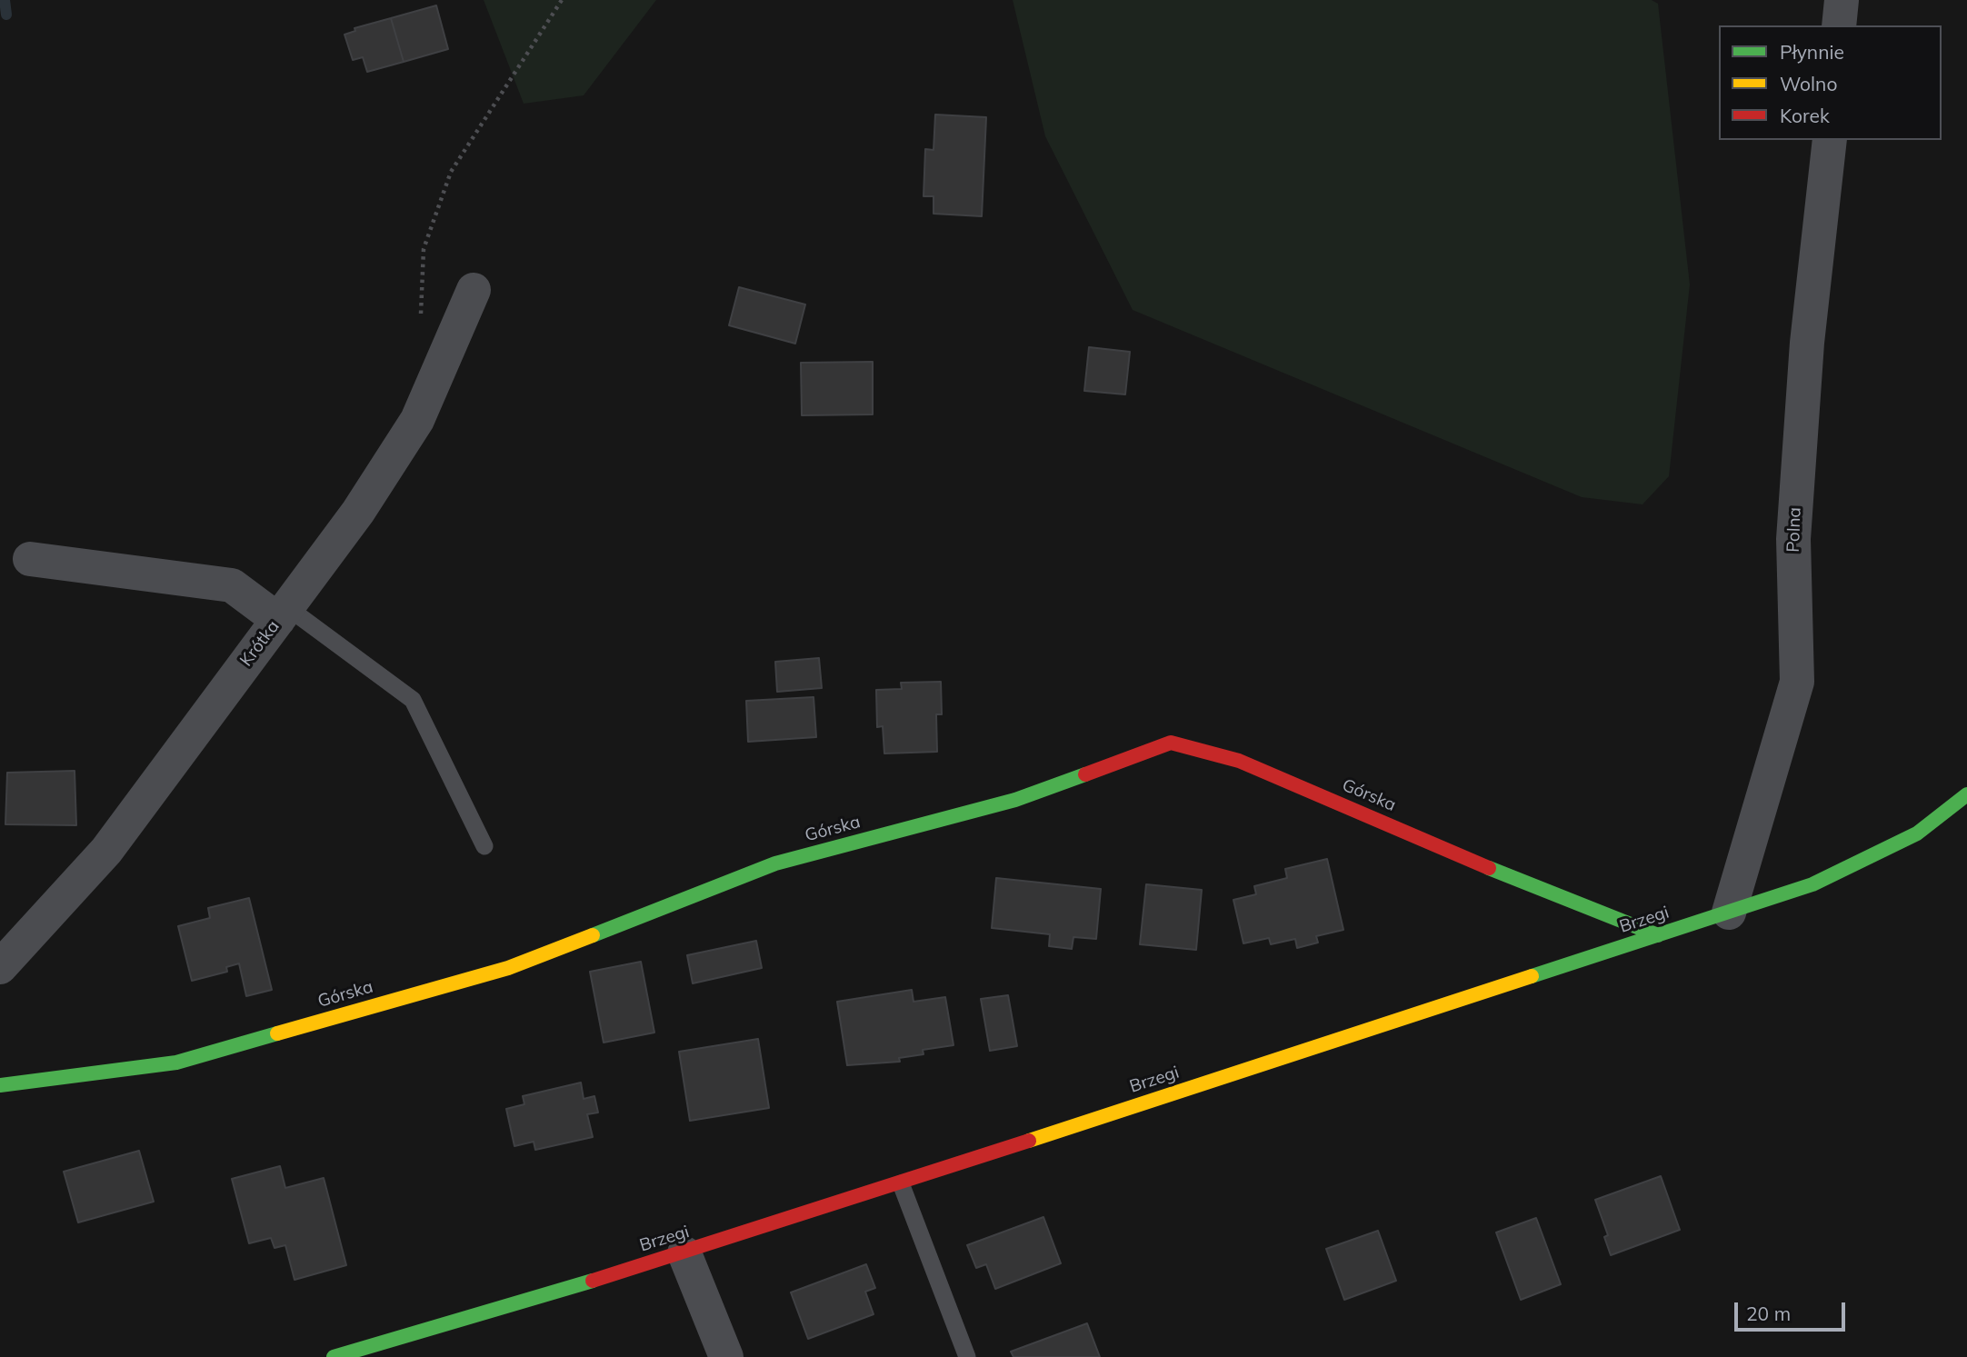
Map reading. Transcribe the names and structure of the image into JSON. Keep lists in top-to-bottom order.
{
  "streets": {
    "street": [
      "Polna",
      "Krótka",
      "Górska",
      "Brzegi"
    ]
  },
  "crossings": [
    ["Polna", "Brzegi"],
    ["Górska", "Brzegi"]
  ],
  "legend": ["Płynnie", "Wolno", "Korek"],
  "scale_bar": "20 m"
}
